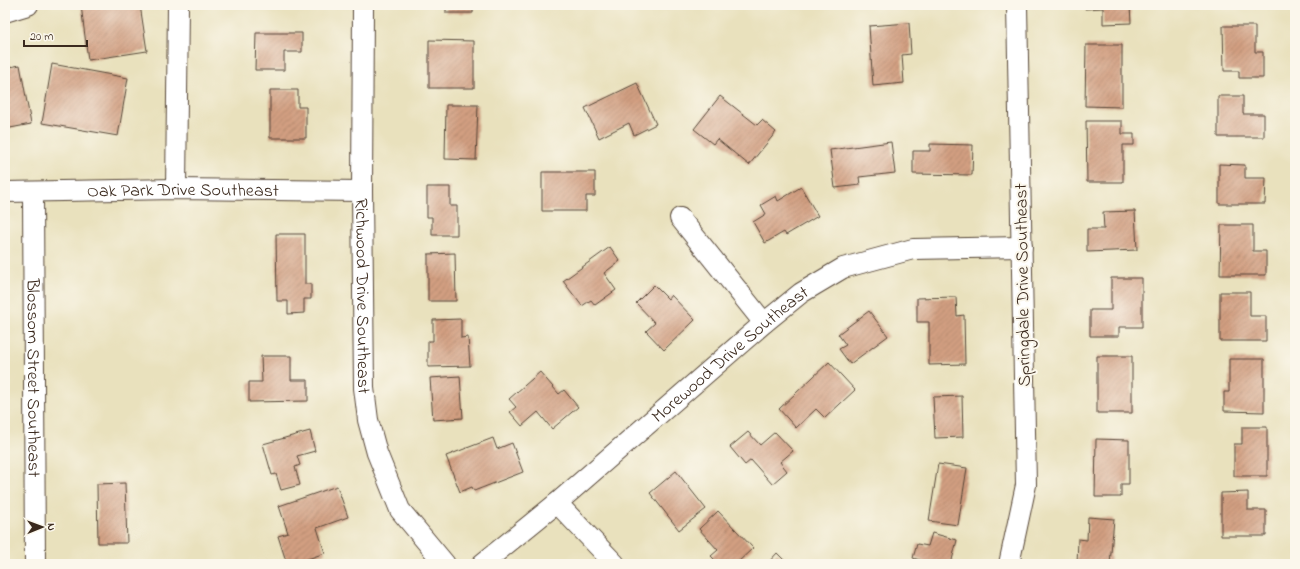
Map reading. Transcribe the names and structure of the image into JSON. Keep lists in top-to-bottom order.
{
  "streets": {
    "street": [
      "Oak Park Drive Southeast",
      "Springdale Drive Southeast",
      "Richwood Drive Southeast",
      "Morewood Drive Southeast",
      "Blossom Street Southeast"
    ]
  },
  "crossings": [
    ["Oak Park Drive Southeast", "Richwood Drive Southeast"],
    ["Oak Park Drive Southeast", "Blossom Street Southeast"],
    ["Springdale Drive Southeast", "Morewood Drive Southeast"]
  ],
  "scale_bar": "20 m",
  "north": "right"
}
